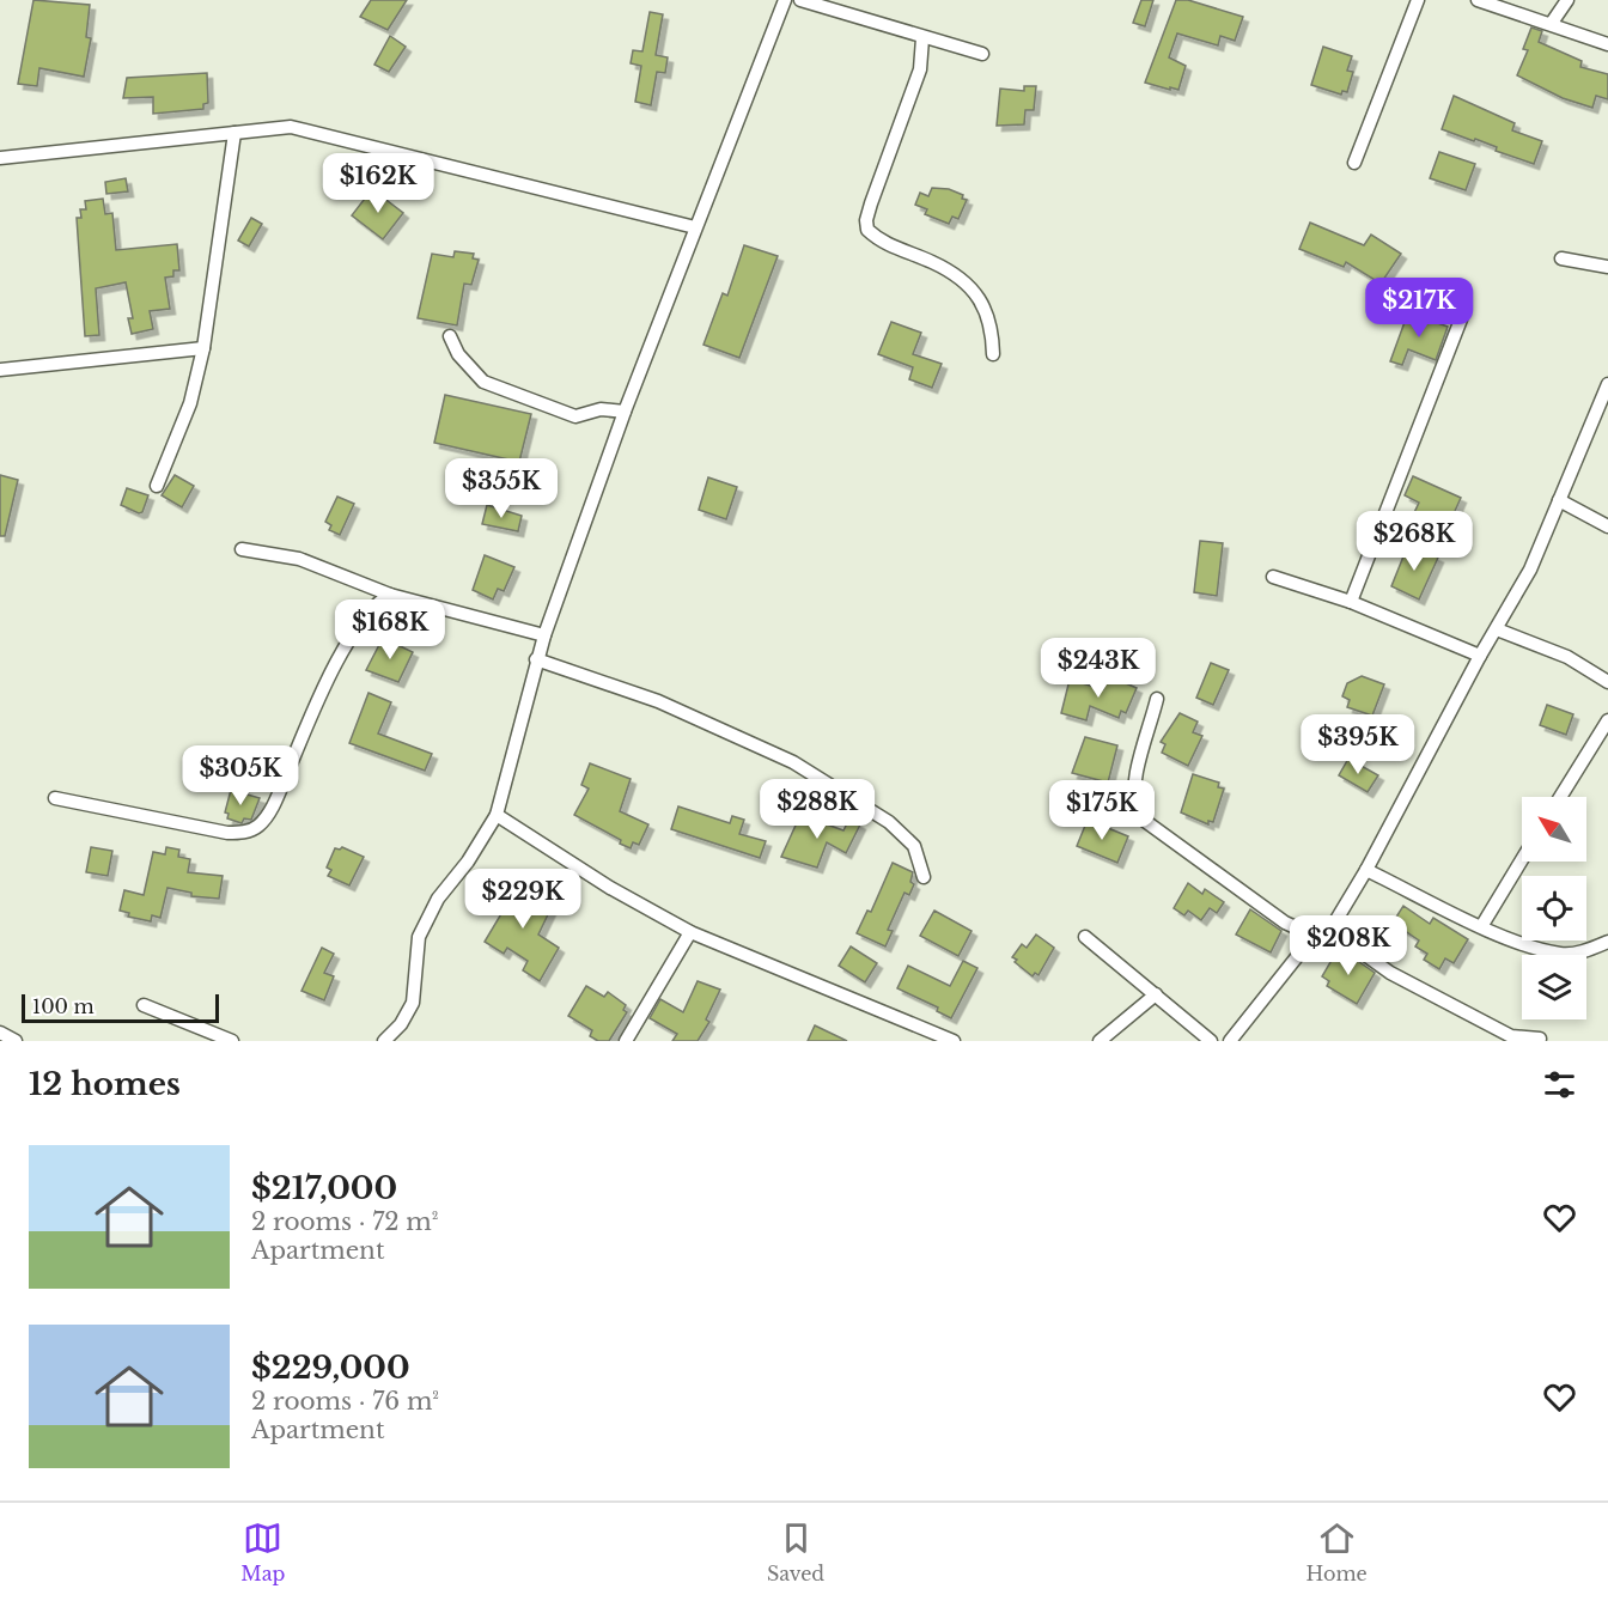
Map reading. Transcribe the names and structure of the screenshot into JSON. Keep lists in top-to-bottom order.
{
  "scale_bar": "100 m",
  "north": "top left",
  "page": {
    "price": [
      "$162K",
      "$217K",
      "$355K",
      "$268K",
      "$168K",
      "$243K",
      "$395K",
      "$305K",
      "$288K",
      "$175K",
      "$229K",
      "$208K"
    ],
    "scale": "100 m",
    "heading": "12 homes",
    "list": [
      {
        "name": "$217,000",
        "note": "2 rooms · 72 m² · Apartment"
      },
      {
        "name": "$229,000",
        "note": "2 rooms · 76 m² · Apartment"
      }
    ],
    "tabs": ["Map", "Saved", "Home"]
  }
}
